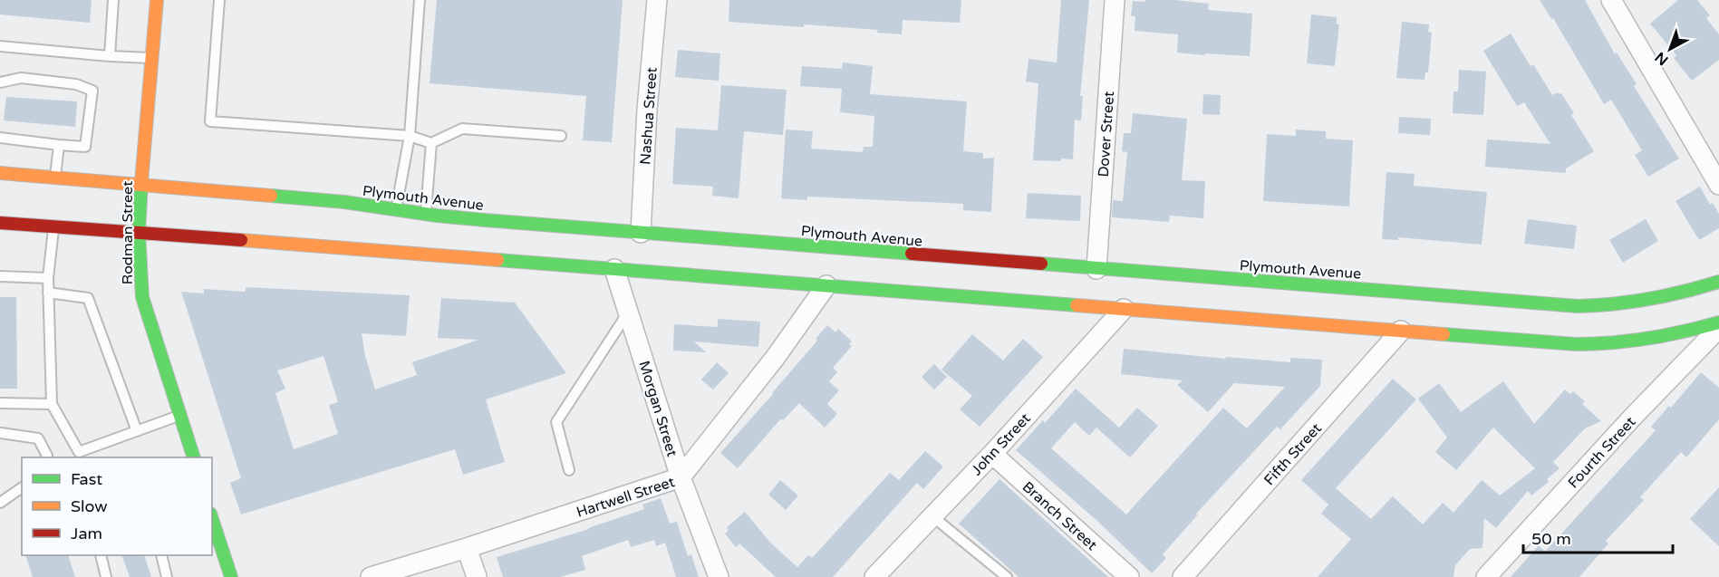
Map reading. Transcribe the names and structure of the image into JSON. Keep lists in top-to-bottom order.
{
  "streets": {
    "main road": ["Plymouth Avenue", "Rodman Street"],
    "street": [
      "Nashua Street",
      "Dover Street",
      "Morgan Street",
      "John Street",
      "Fourth Street",
      "Fifth Street",
      "Hartwell Street",
      "Branch Street"
    ]
  },
  "crossings": [
    ["Nashua Street", "Plymouth Avenue"],
    ["Dover Street", "Plymouth Avenue"],
    ["Plymouth Avenue", "Rodman Street"],
    ["Morgan Street", "Hartwell Street"],
    ["John Street", "Branch Street"]
  ],
  "legend": ["Fast", "Slow", "Jam"],
  "scale_bar": "50 m",
  "north": "bottom left"
}
